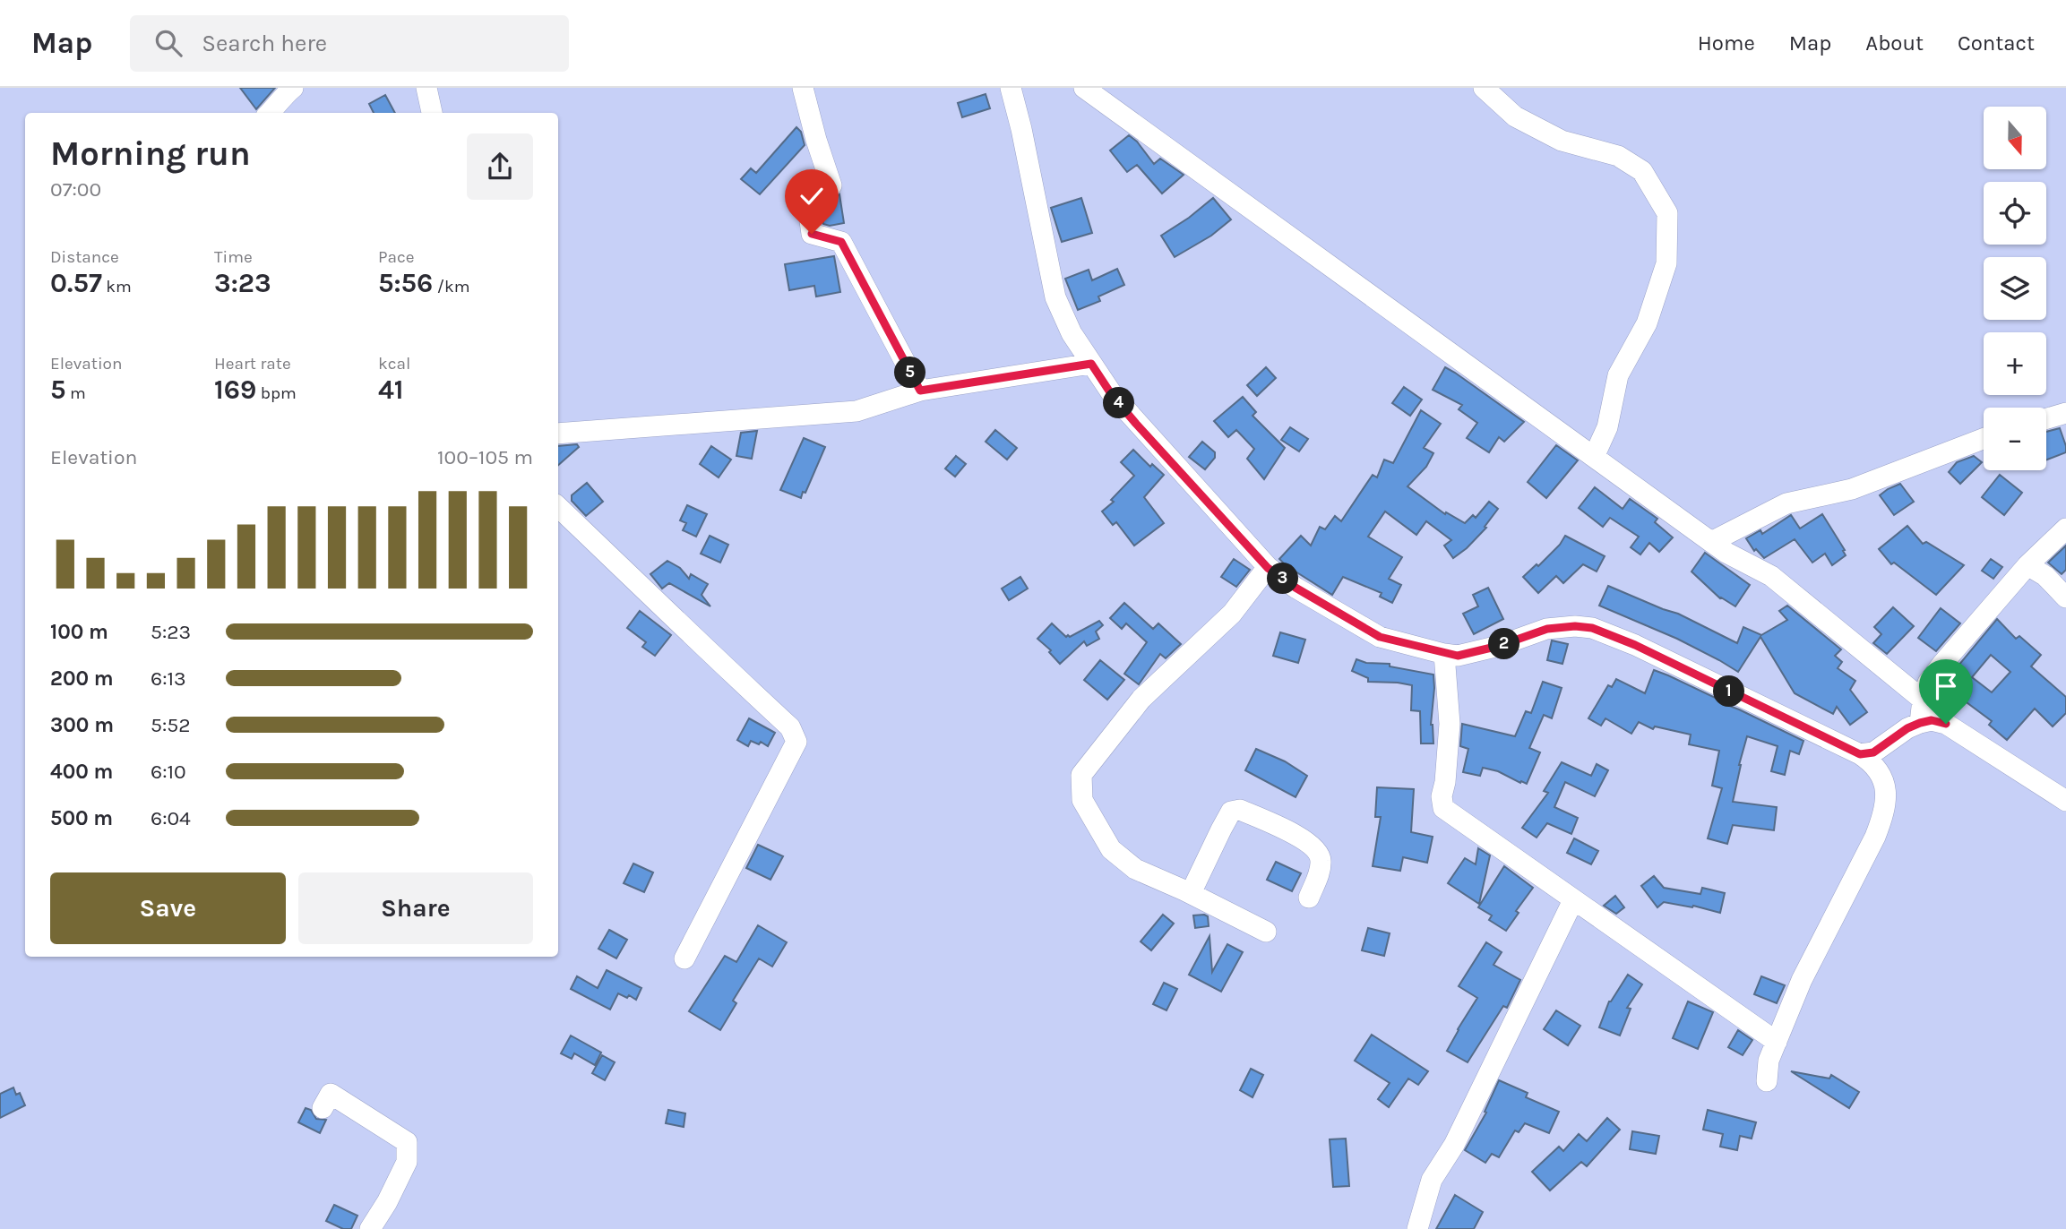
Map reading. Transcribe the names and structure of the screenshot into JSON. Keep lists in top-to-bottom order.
{
  "north": "bottom",
  "page": {
    "header": "Map",
    "search": "Search here",
    "nav": [
      "Home",
      "Map",
      "About",
      "Contact"
    ],
    "map_buttons": ["+", "−"],
    "heading": ["Morning run", "07:00"],
    "stats": [
      ["Distance", "0.57 km"],
      ["Time", "3:23"],
      ["Pace", "5:56 /km"],
      ["Elevation", "5 m"],
      ["Heart rate", "169 bpm"],
      ["kcal", "41"]
    ],
    "pins": [
      "5",
      "4",
      "3",
      "2",
      "1"
    ],
    "chart": ["Elevation", "100–105 m"],
    "list": [
      {
        "name": "100 m",
        "note": "5:23"
      },
      {
        "name": "200 m",
        "note": "6:13"
      },
      {
        "name": "300 m",
        "note": "5:52"
      },
      {
        "name": "400 m",
        "note": "6:10"
      },
      {
        "name": "500 m",
        "note": "6:04"
      }
    ],
    "buttons": ["Save", "Share"]
  }
}
